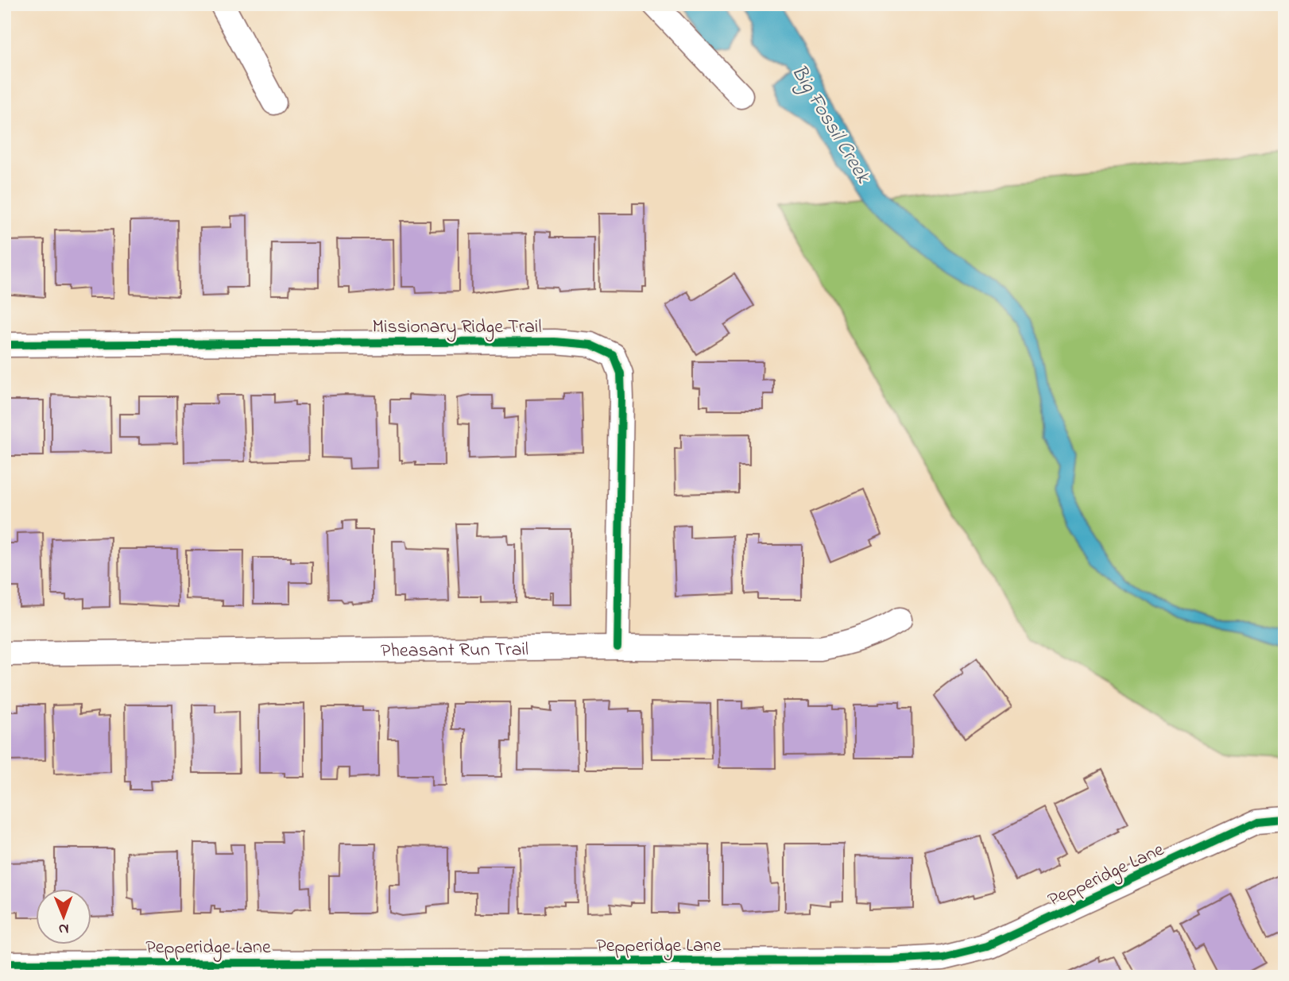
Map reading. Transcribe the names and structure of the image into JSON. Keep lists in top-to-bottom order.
{
  "streets": {
    "street": ["Missionary Ridge Trail", "Pheasant Run Trail", "Pepperidge Lane"]
  },
  "crossings": [
    ["Missionary Ridge Trail", "Pheasant Run Trail"]
  ],
  "water": ["Big Fossil Creek"],
  "north": "bottom"
}
